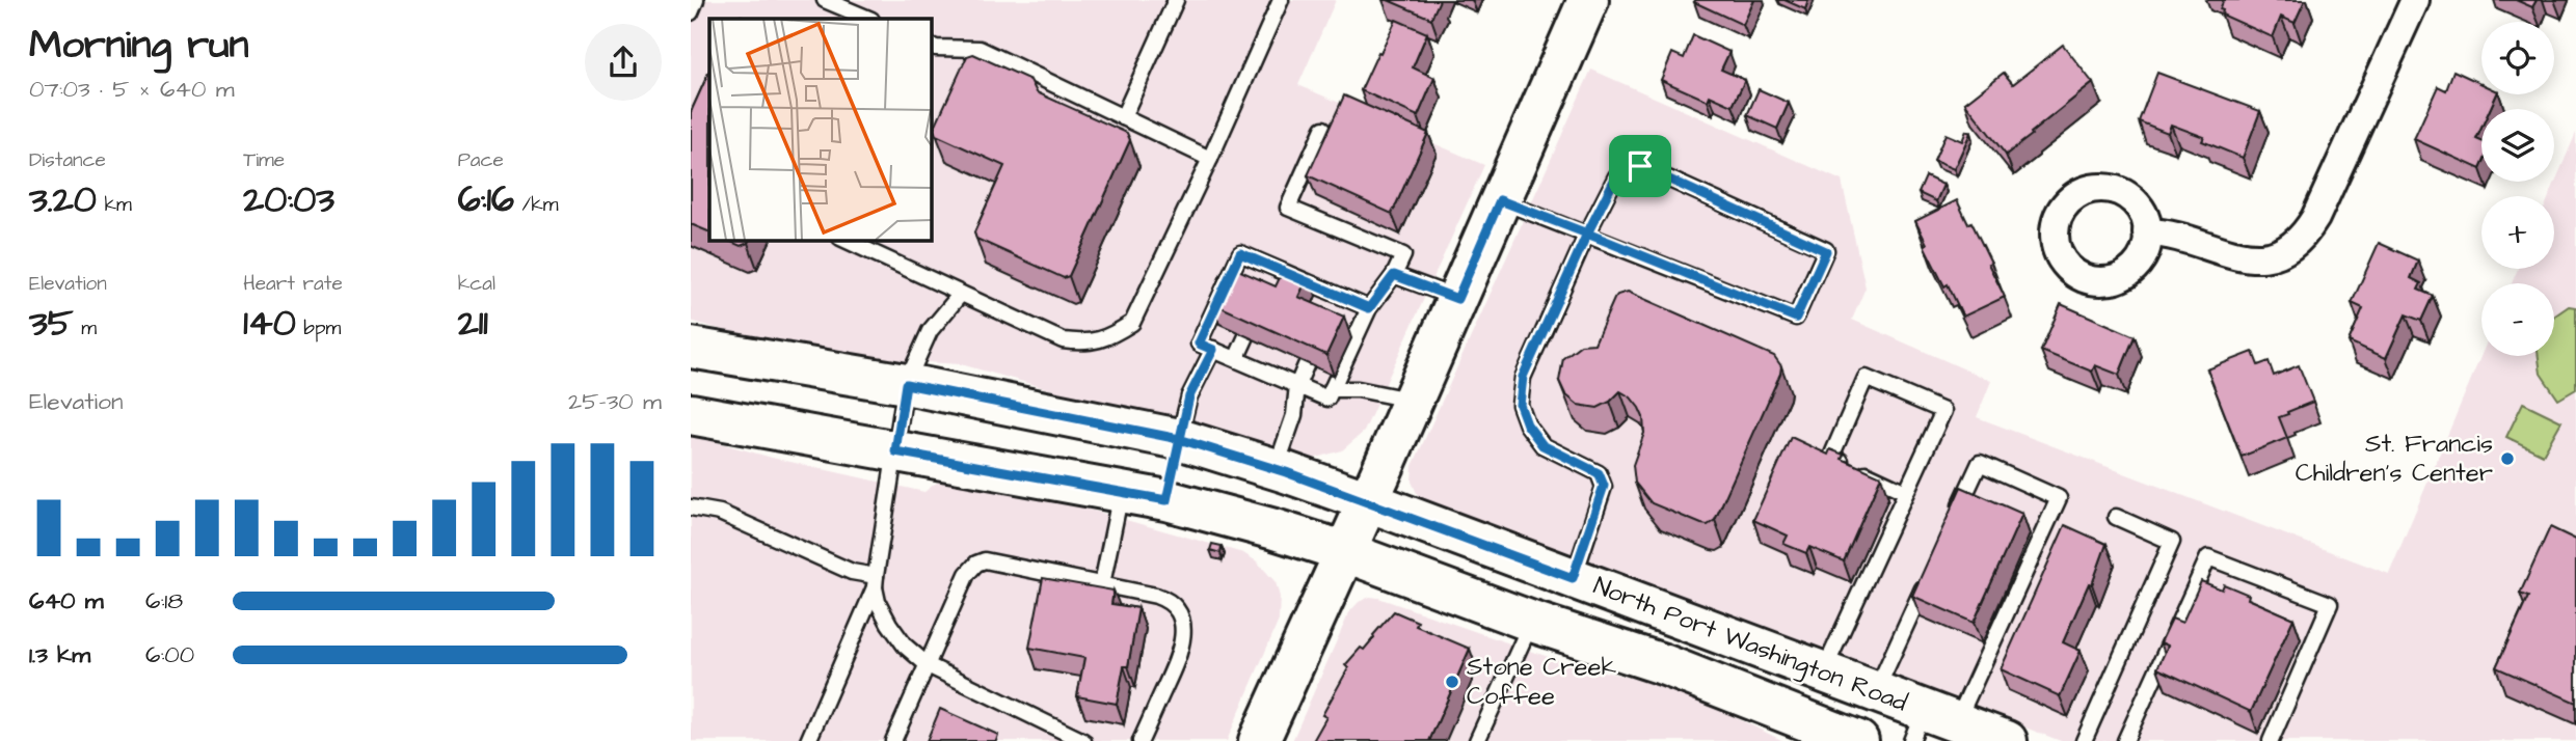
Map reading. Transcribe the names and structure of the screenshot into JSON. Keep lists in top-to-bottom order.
{
  "streets": {
    "main road": ["North Port Washington Road"]
  },
  "places": ["St. Francis Children's Center", "Stone Creek Coffee"],
  "page": {
    "heading": ["Morning run", "07:03 · 5 × 640 m"],
    "map_buttons": ["+", "−"],
    "stats": [
      ["Distance", "3.20 km"],
      ["Time", "20:03"],
      ["Pace", "6:16 /km"],
      ["Elevation", "35 m"],
      ["Heart rate", "140 bpm"],
      ["kcal", "211"]
    ],
    "chart": ["Elevation", "25–30 m"],
    "list": [
      {
        "name": "640 m",
        "note": "6:18"
      },
      {
        "name": "1.3 km",
        "note": "6:00"
      }
    ]
  }
}
